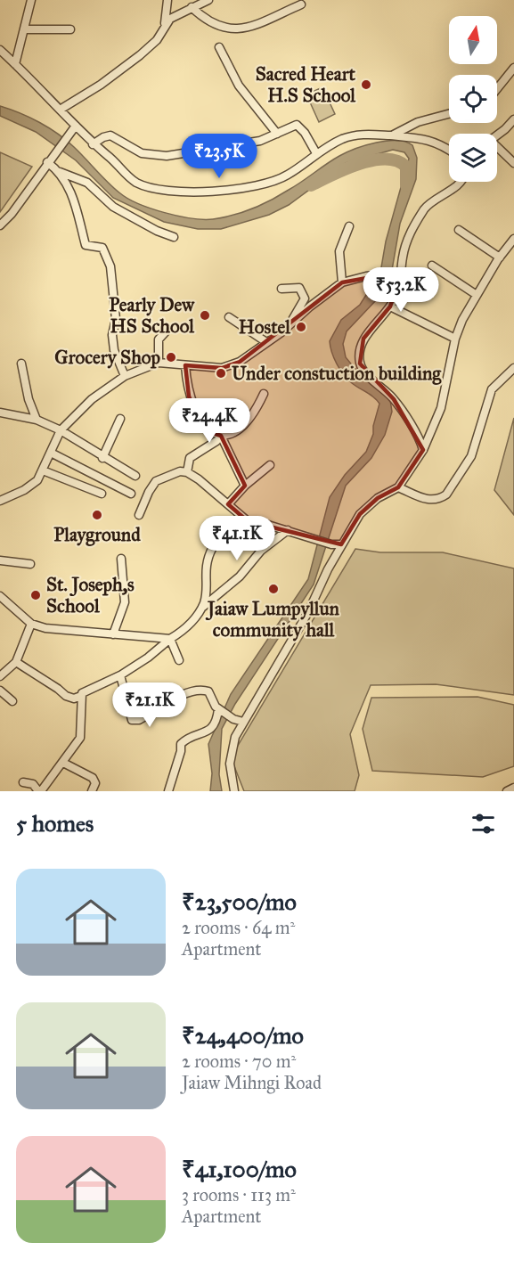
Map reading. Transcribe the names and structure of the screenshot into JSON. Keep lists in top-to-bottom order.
{
  "places": [
    "Sacred Heart H.S School",
    "Pearly Dew HS School",
    "Hostel",
    "Grocery Shop",
    "Under constuction building",
    "Playground",
    "Jaiaw Lumpyllun community hall",
    "St. Joseph,s School"
  ],
  "north": "top",
  "page": {
    "price": [
      "₹23.5K",
      "₹53.2K",
      "₹24.4K",
      "₹41.1K",
      "₹21.1K"
    ],
    "heading": "5 homes",
    "list": [
      {
        "name": "₹23,500/mo",
        "note": "2 rooms · 64 m² · Apartment"
      },
      {
        "name": "₹24,400/mo",
        "note": "2 rooms · 70 m² · Jaiaw Mihngi Road"
      },
      {
        "name": "₹41,100/mo",
        "note": "3 rooms · 113 m² · Apartment"
      }
    ]
  }
}
